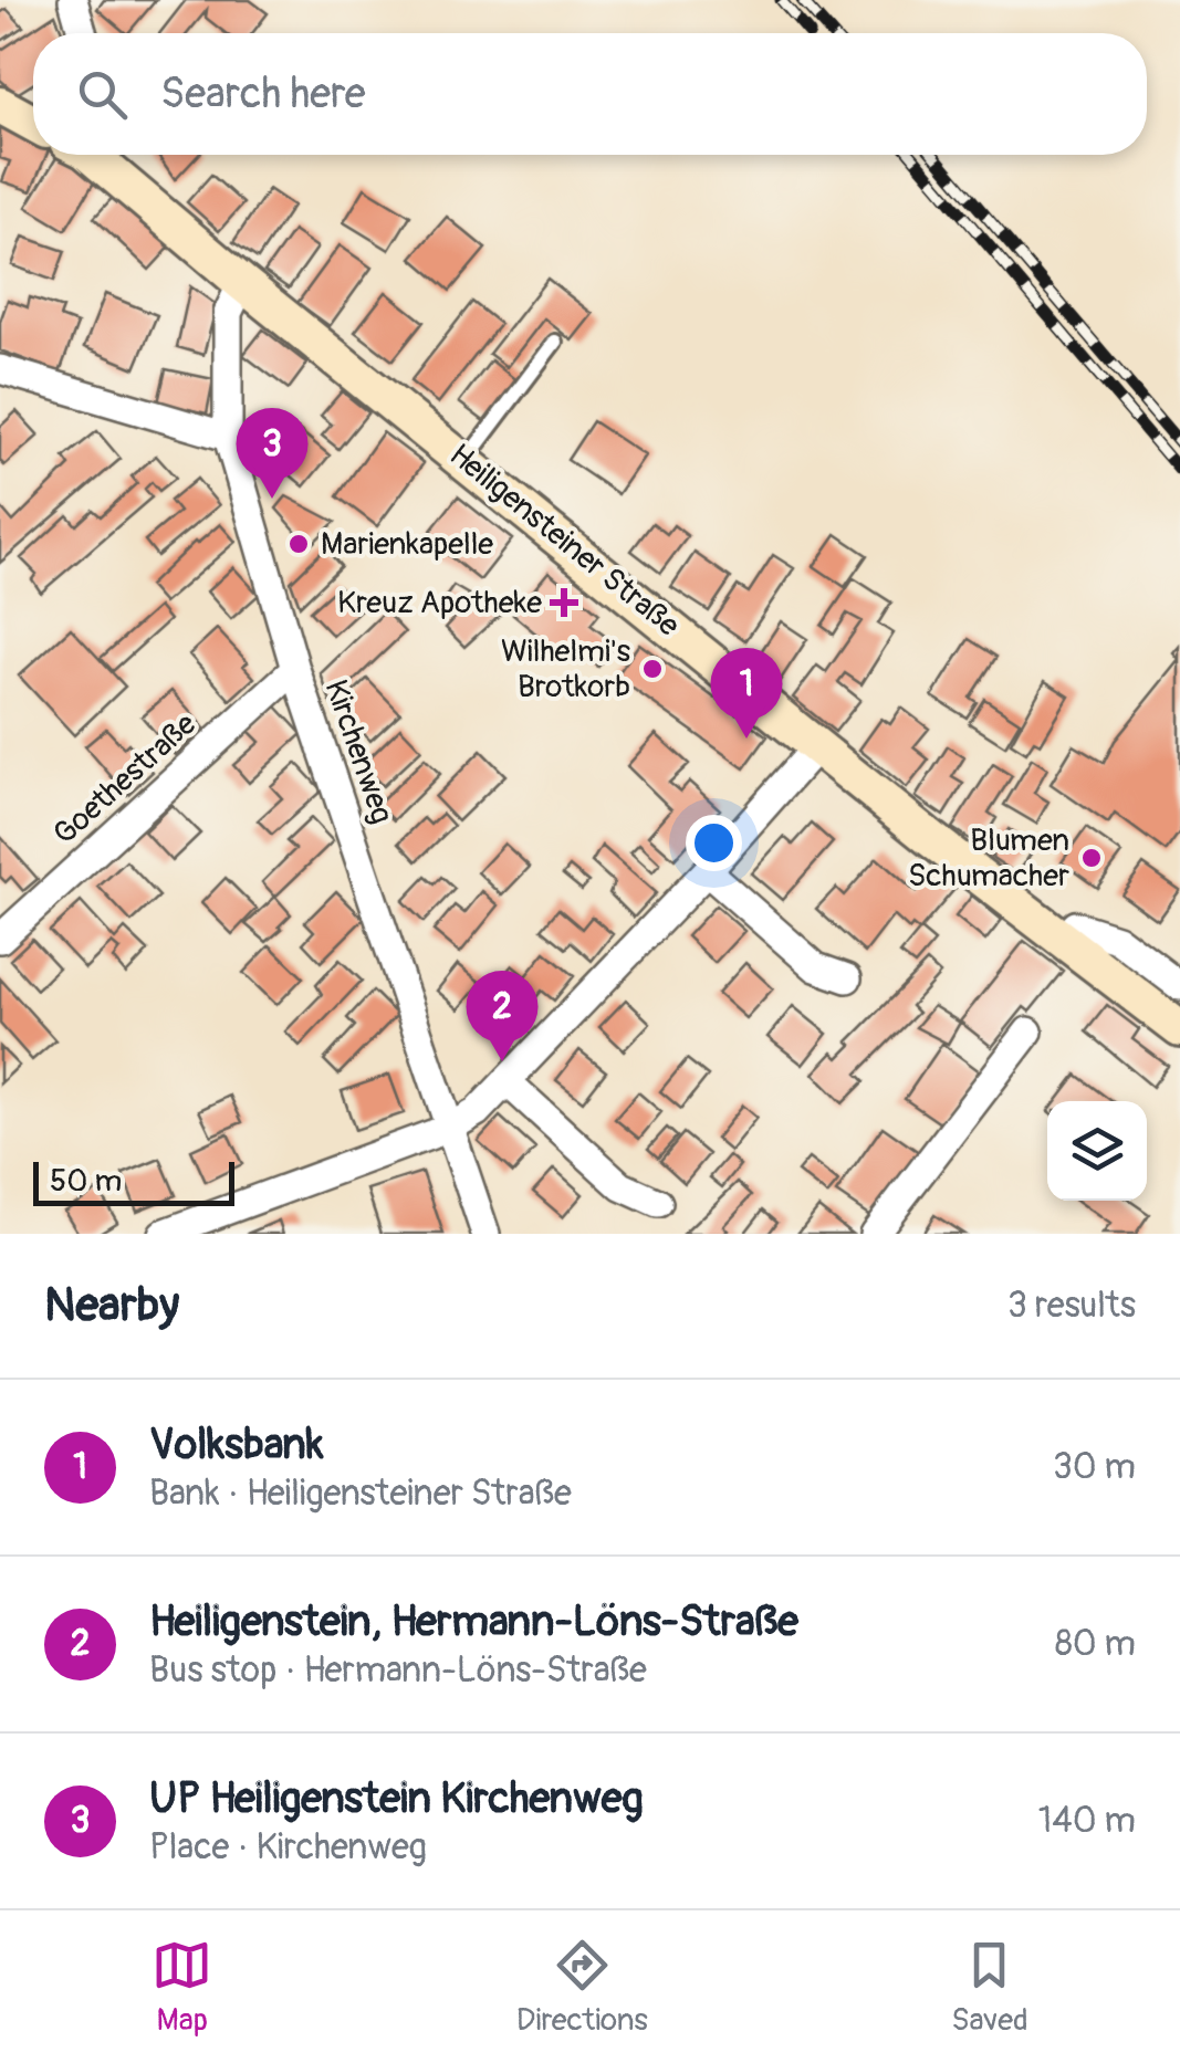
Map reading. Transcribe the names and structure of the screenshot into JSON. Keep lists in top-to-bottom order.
{
  "streets": {
    "main road": ["Heiligensteiner Straße"],
    "street": ["Kirchenweg", "Goethestraße"]
  },
  "crossings": [
    ["Heiligensteiner Straße", "Kirchenweg"],
    ["Kirchenweg", "Goethestraße"]
  ],
  "places": {
    "other": ["Marienkapelle", "Wilhelmi's Brotkorb", "Blumen Schumacher"],
    "health": ["Kreuz Apotheke"]
  },
  "scale_bar": "50 m",
  "page": {
    "search": "Search here",
    "pins": ["3", "1", "2"],
    "scale": "50 m",
    "heading": ["Nearby", "3 results"],
    "list": [
      {
        "mark": "1",
        "name": "Volksbank",
        "note": "Bank · Heiligensteiner Straße",
        "value": "30 m"
      },
      {
        "mark": "2",
        "name": "Heiligenstein, Hermann-Löns-Straße",
        "note": "Bus stop · Hermann-Löns-Straße",
        "value": "80 m"
      },
      {
        "mark": "3",
        "name": "UP Heiligenstein Kirchenweg",
        "note": "Place · Kirchenweg",
        "value": "140 m"
      }
    ],
    "nav": ["Map", "Directions", "Saved"]
  }
}
